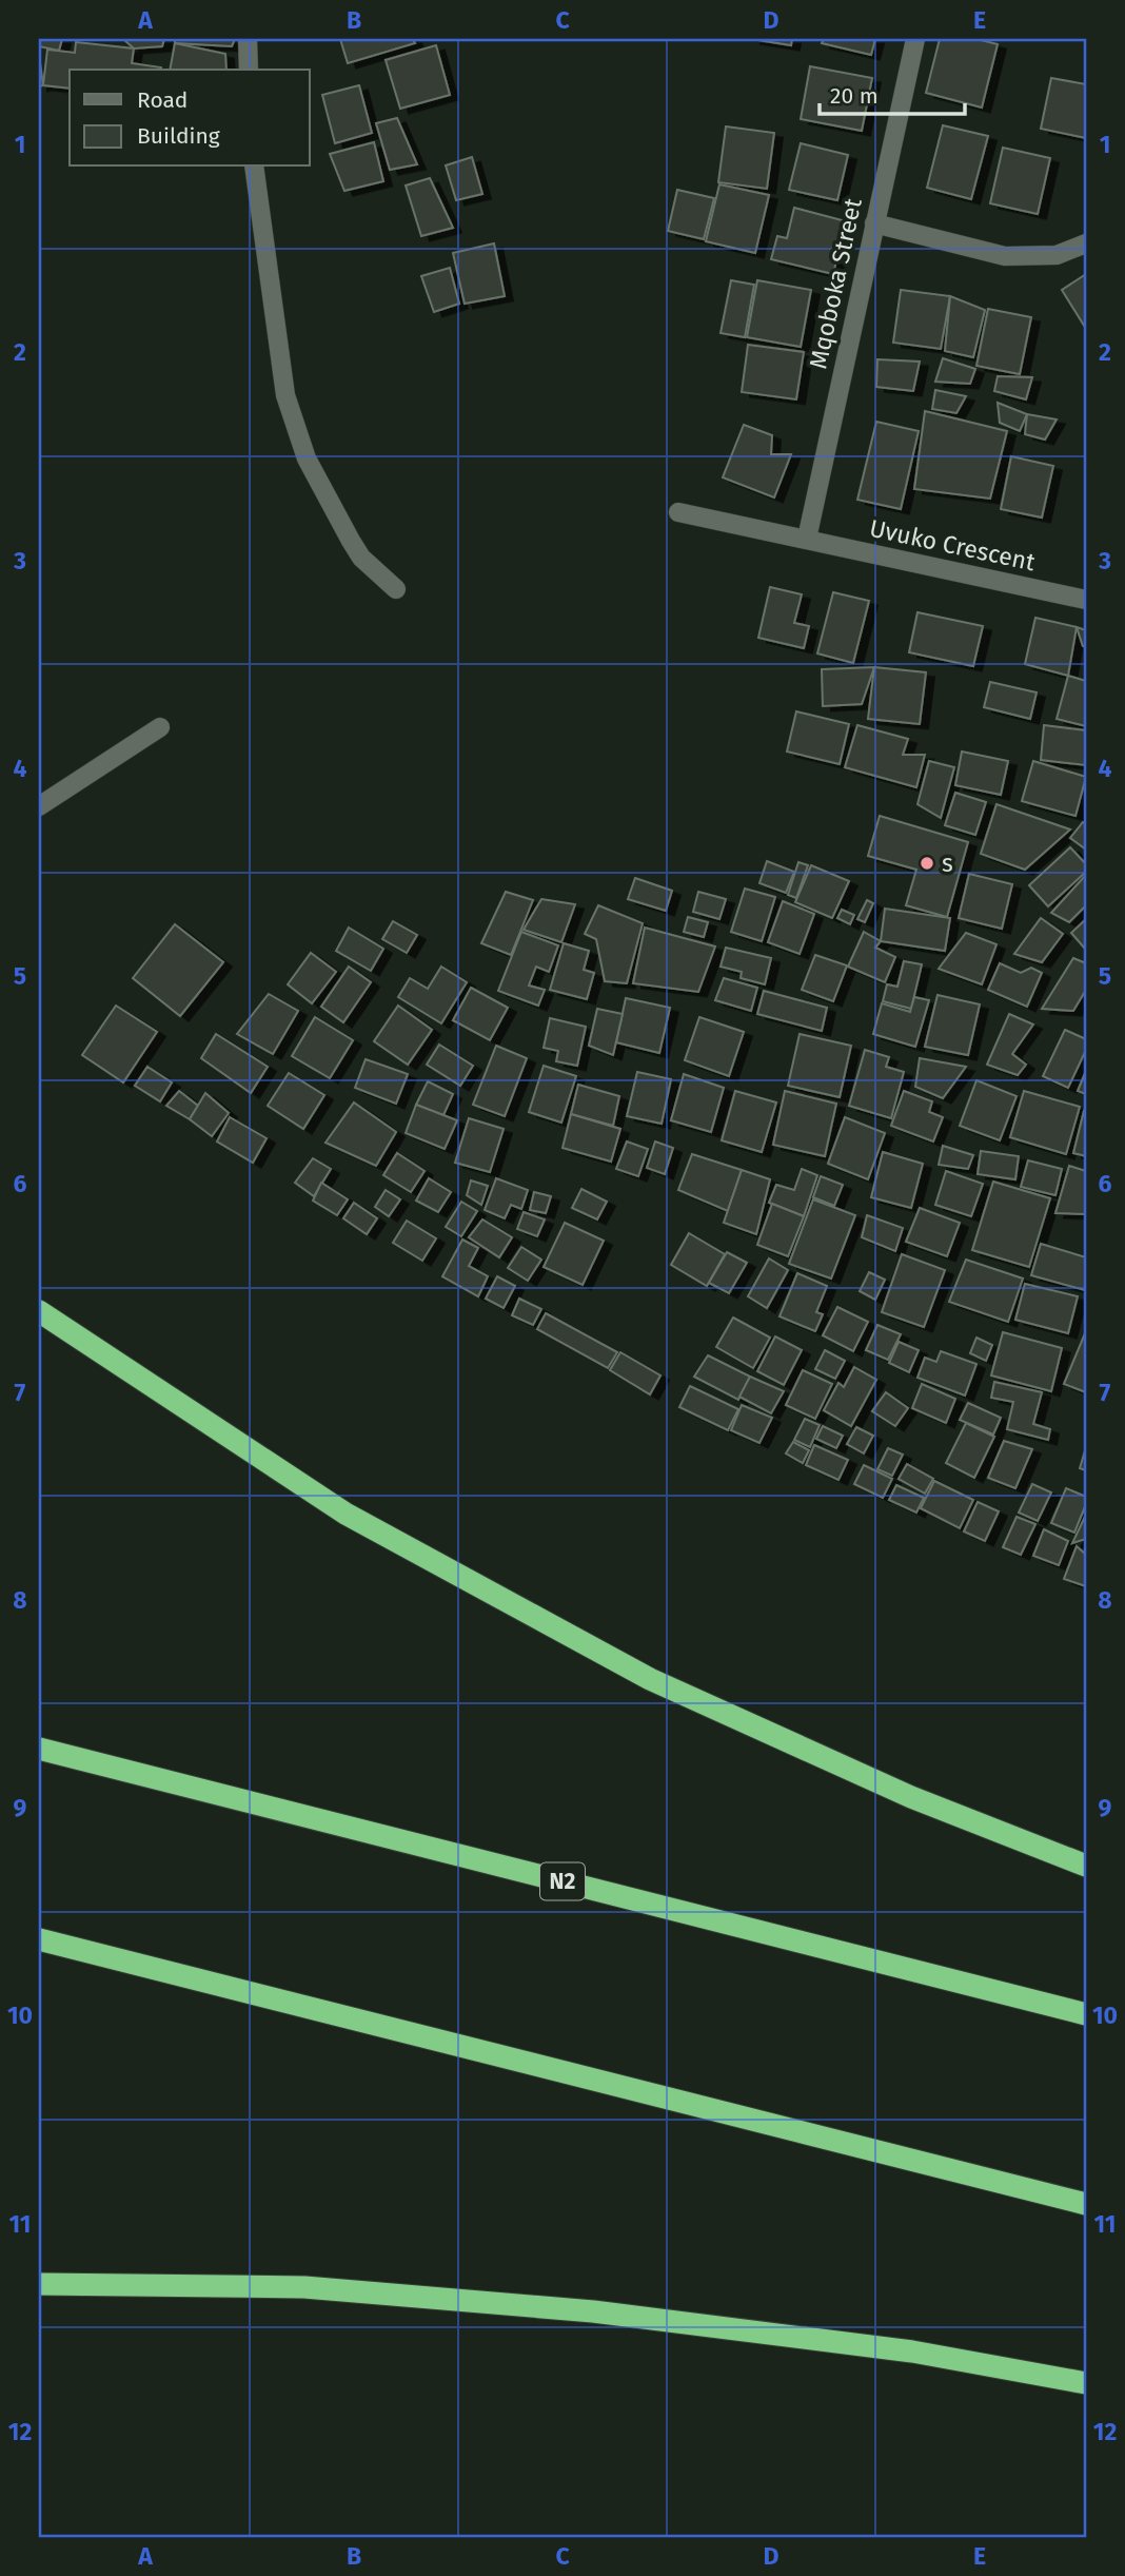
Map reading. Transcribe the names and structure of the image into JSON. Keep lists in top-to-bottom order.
{
  "streets": {
    "highway": ["N2"],
    "street": ["Mqoboka Street", "Uvuko Crescent"]
  },
  "crossings": [
    ["Mqoboka Street", "Uvuko Crescent"]
  ],
  "places": ["s"],
  "legend": ["Road", "Building"],
  "scale_bar": "20 m",
  "grid": {
    "columns": [
      "A",
      "B",
      "C",
      "D",
      "E"
    ],
    "rows": [
      "1",
      "2",
      "3",
      "4",
      "5",
      "6",
      "7",
      "8",
      "9",
      "10",
      "11",
      "12"
    ]
  }
}
